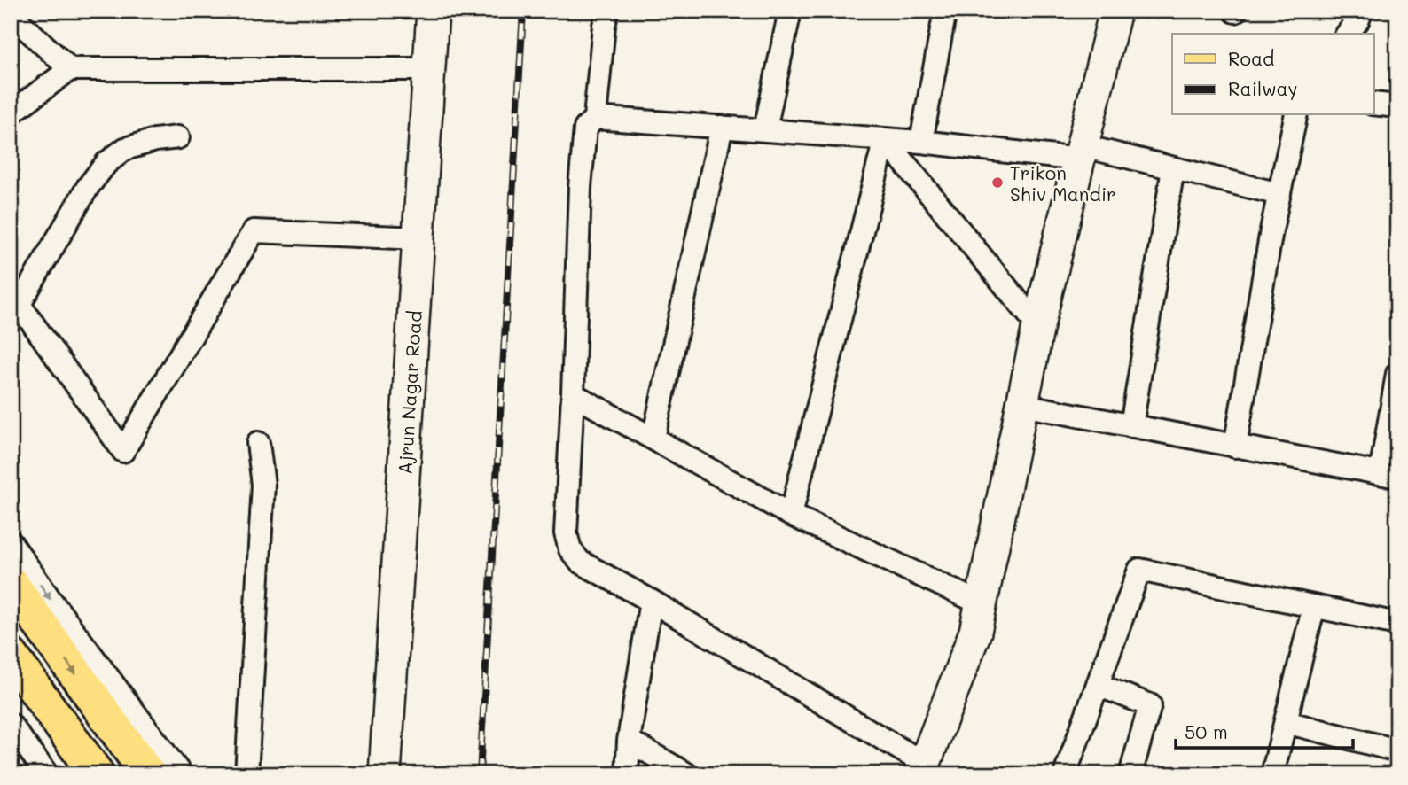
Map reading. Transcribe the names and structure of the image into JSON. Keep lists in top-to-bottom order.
{
  "streets": {
    "street": ["Ajrun Nagar Road"]
  },
  "places": ["Trikon Shiv Mandir"],
  "legend": ["Road", "Railway"],
  "scale_bar": "50 m"
}
